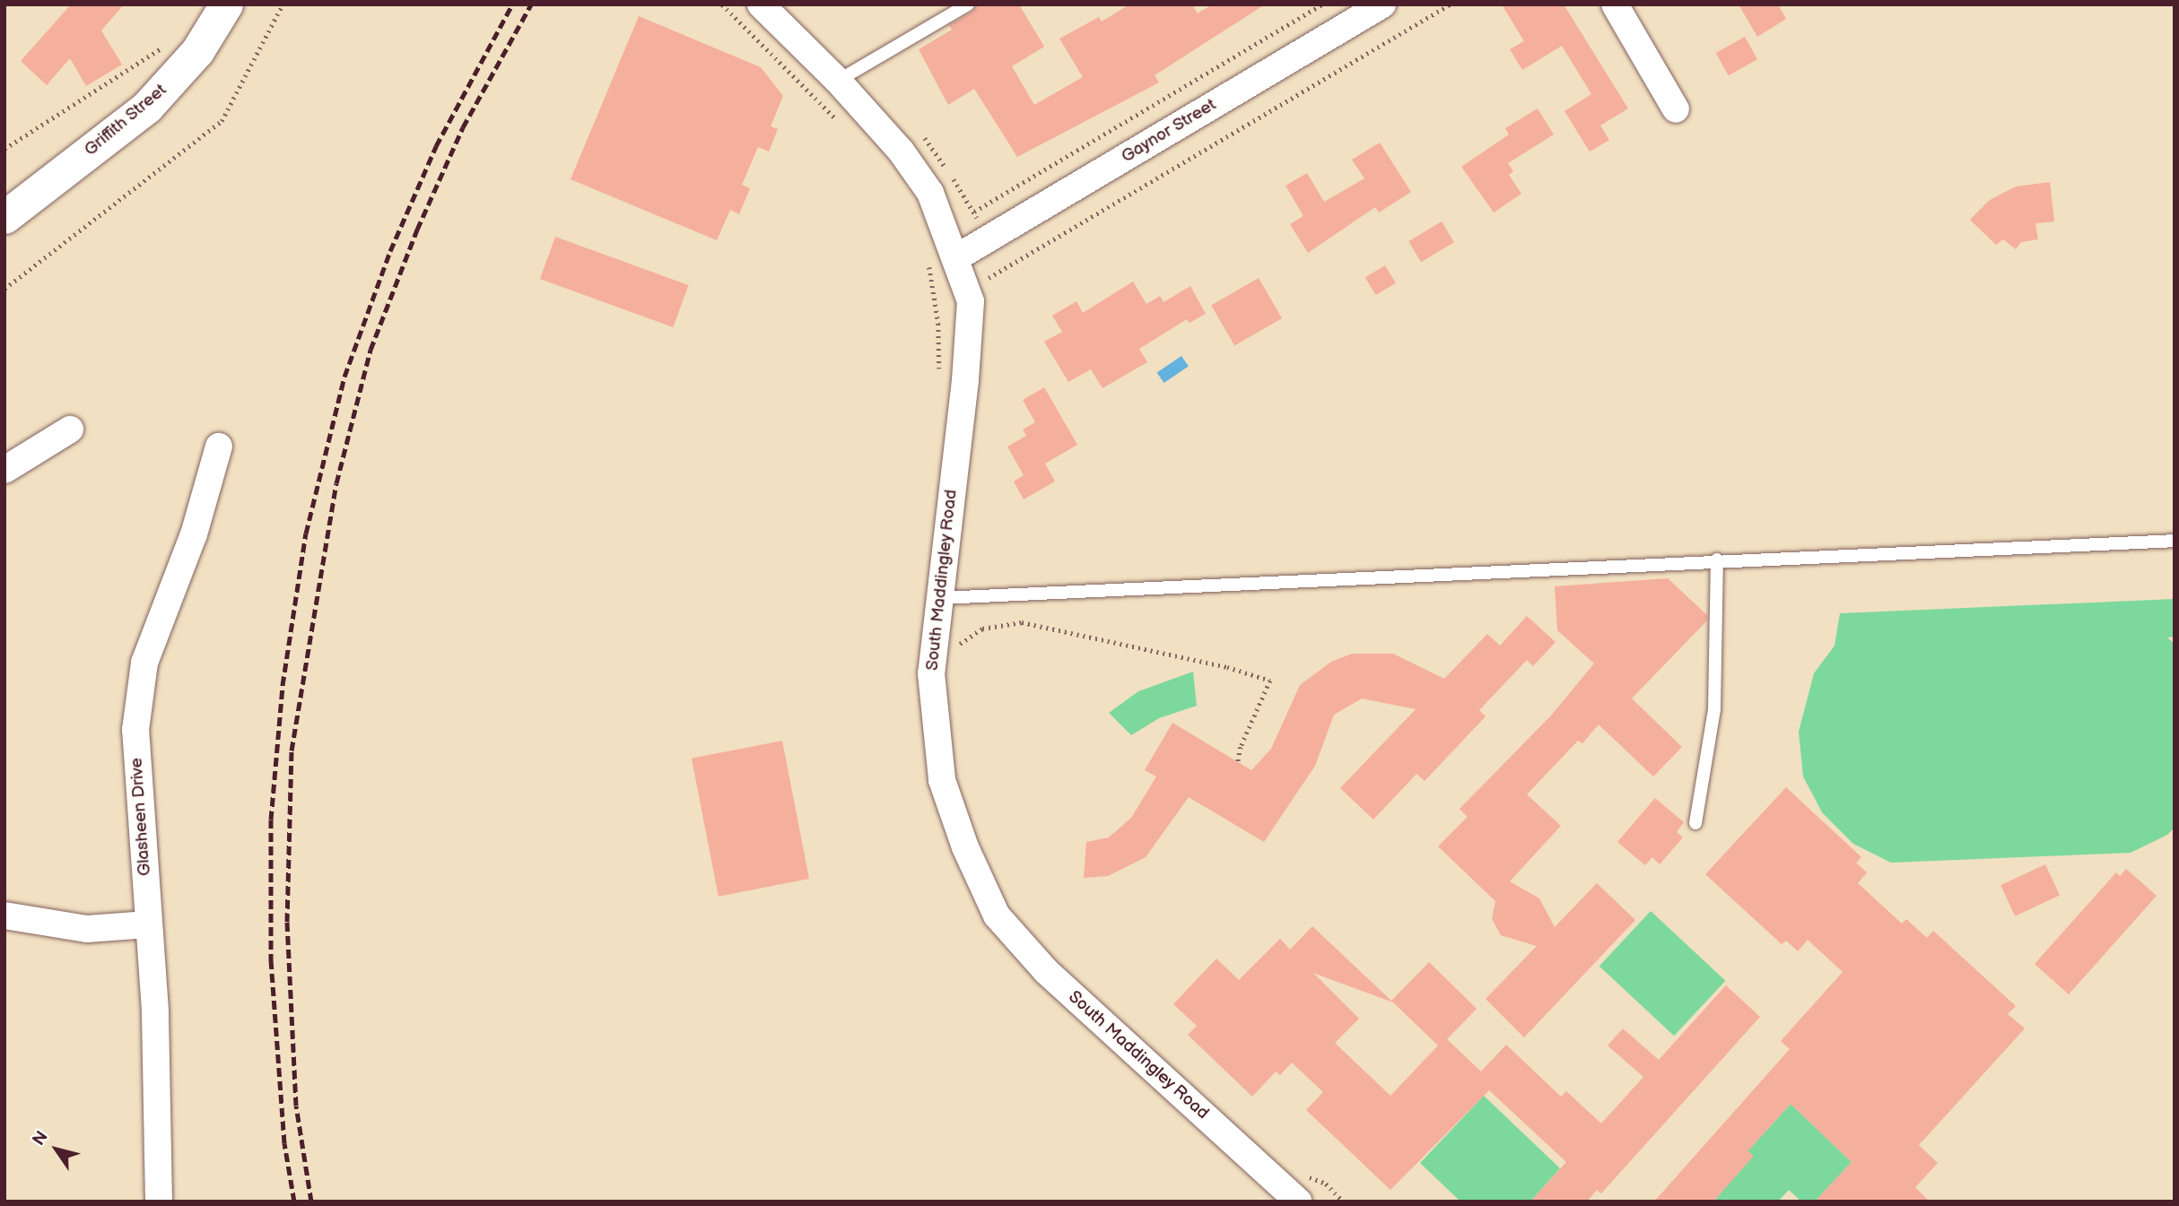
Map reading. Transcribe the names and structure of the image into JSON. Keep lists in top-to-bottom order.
{
  "streets": {
    "street": [
      "Griffith Street",
      "Gaynor Street",
      "South Maddingley Road",
      "Glasheen Drive"
    ]
  },
  "crossings": [
    ["Gaynor Street", "South Maddingley Road"]
  ],
  "north": "top left"
}
